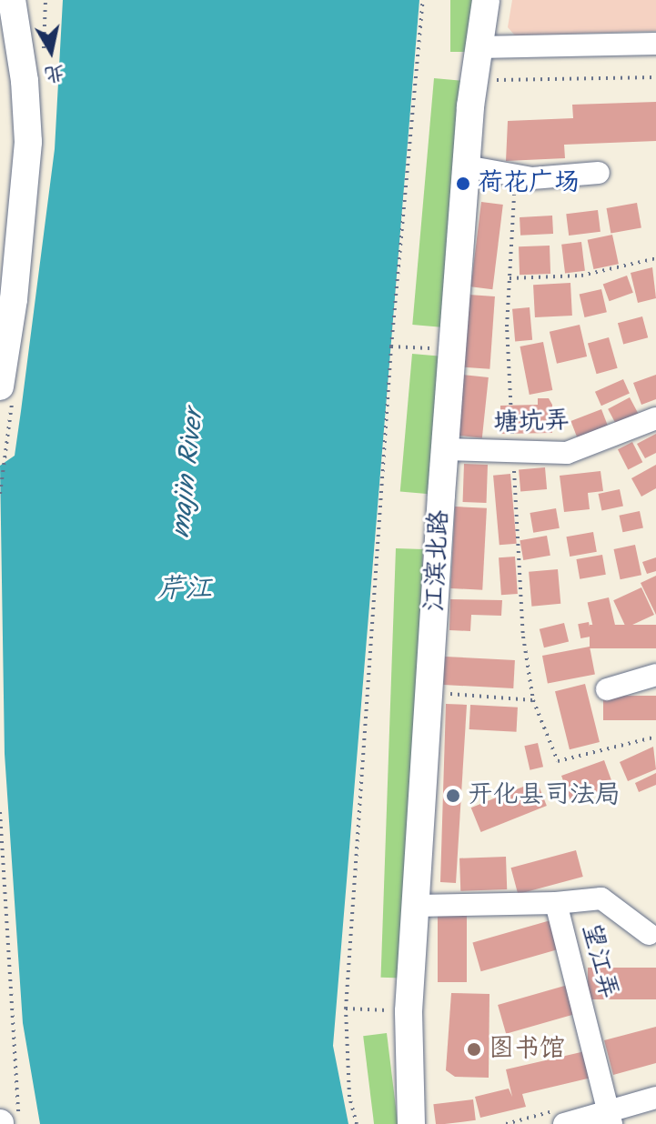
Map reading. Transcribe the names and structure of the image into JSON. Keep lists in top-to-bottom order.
{
  "streets": {
    "main road": ["江滨北路"],
    "street": ["塘坑弄", "望江弄"]
  },
  "crossings": [
    ["塘坑弄", "江滨北路"],
    ["江滨北路", "望江弄"]
  ],
  "water": ["majin River", "芹江"],
  "places": ["荷花广场", "开化县司法局", "图书馆"],
  "north": "bottom"
}
